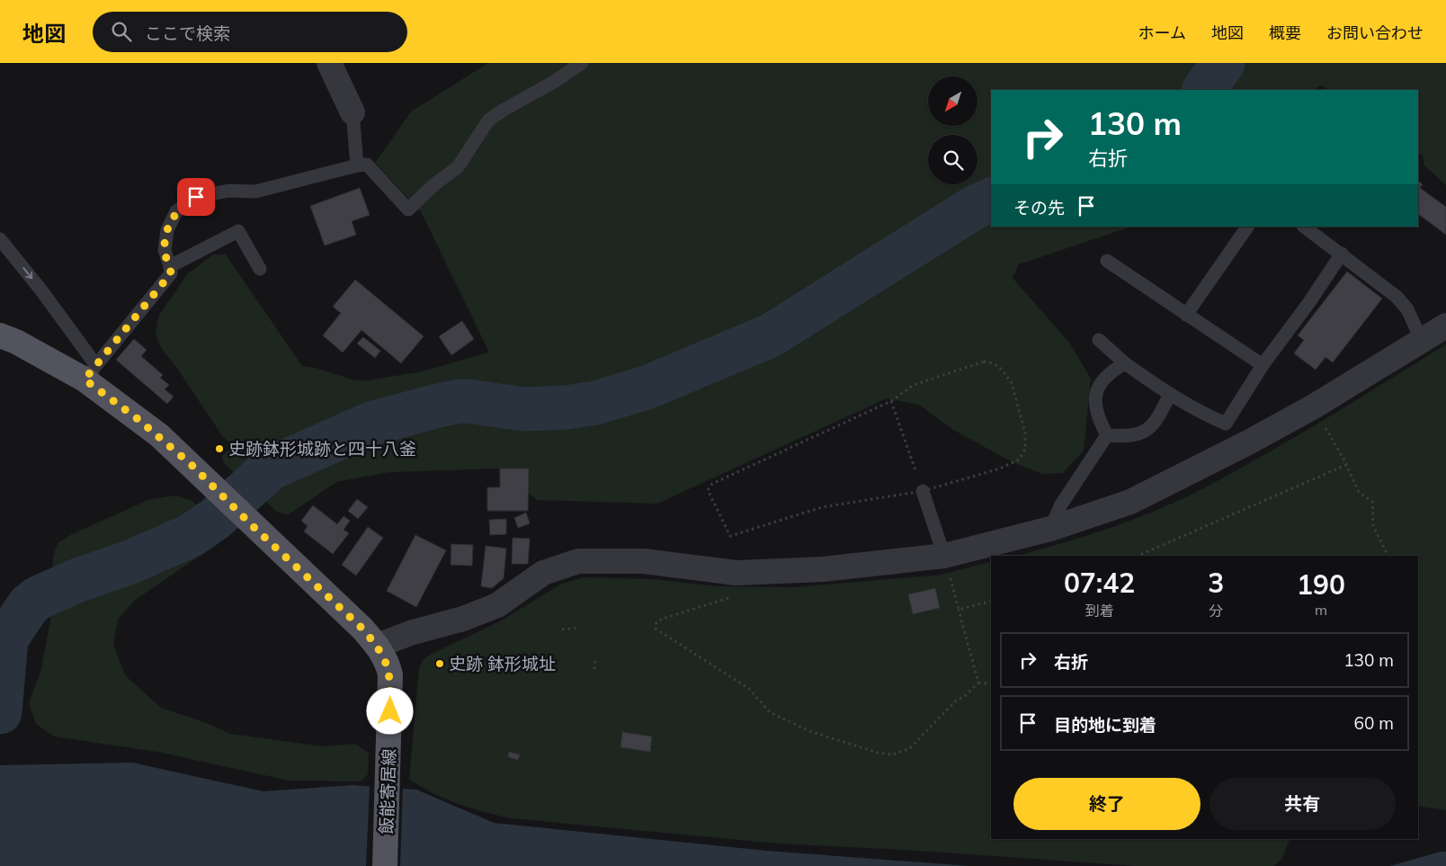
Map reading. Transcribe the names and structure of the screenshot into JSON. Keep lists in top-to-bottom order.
{
  "streets": {
    "main road": ["飯能寄居線"]
  },
  "places": ["史跡鉢形城跡と四十八釜", "史跡 鉢形城址"],
  "north": "bottom left",
  "page": {
    "header": "地図",
    "search": "ここで検索",
    "nav": [
      "ホーム",
      "地図",
      "概要",
      "お問い合わせ"
    ],
    "turn": ["130 m", "右折"],
    "then": "その先",
    "eta": [
      "07:42",
      "到着",
      "3",
      "分",
      "190",
      "m"
    ],
    "list": [
      {
        "name": "右折",
        "value": "130 m"
      },
      {
        "name": "目的地に到着",
        "value": "60 m"
      }
    ],
    "buttons": ["終了", "共有"]
  }
}
